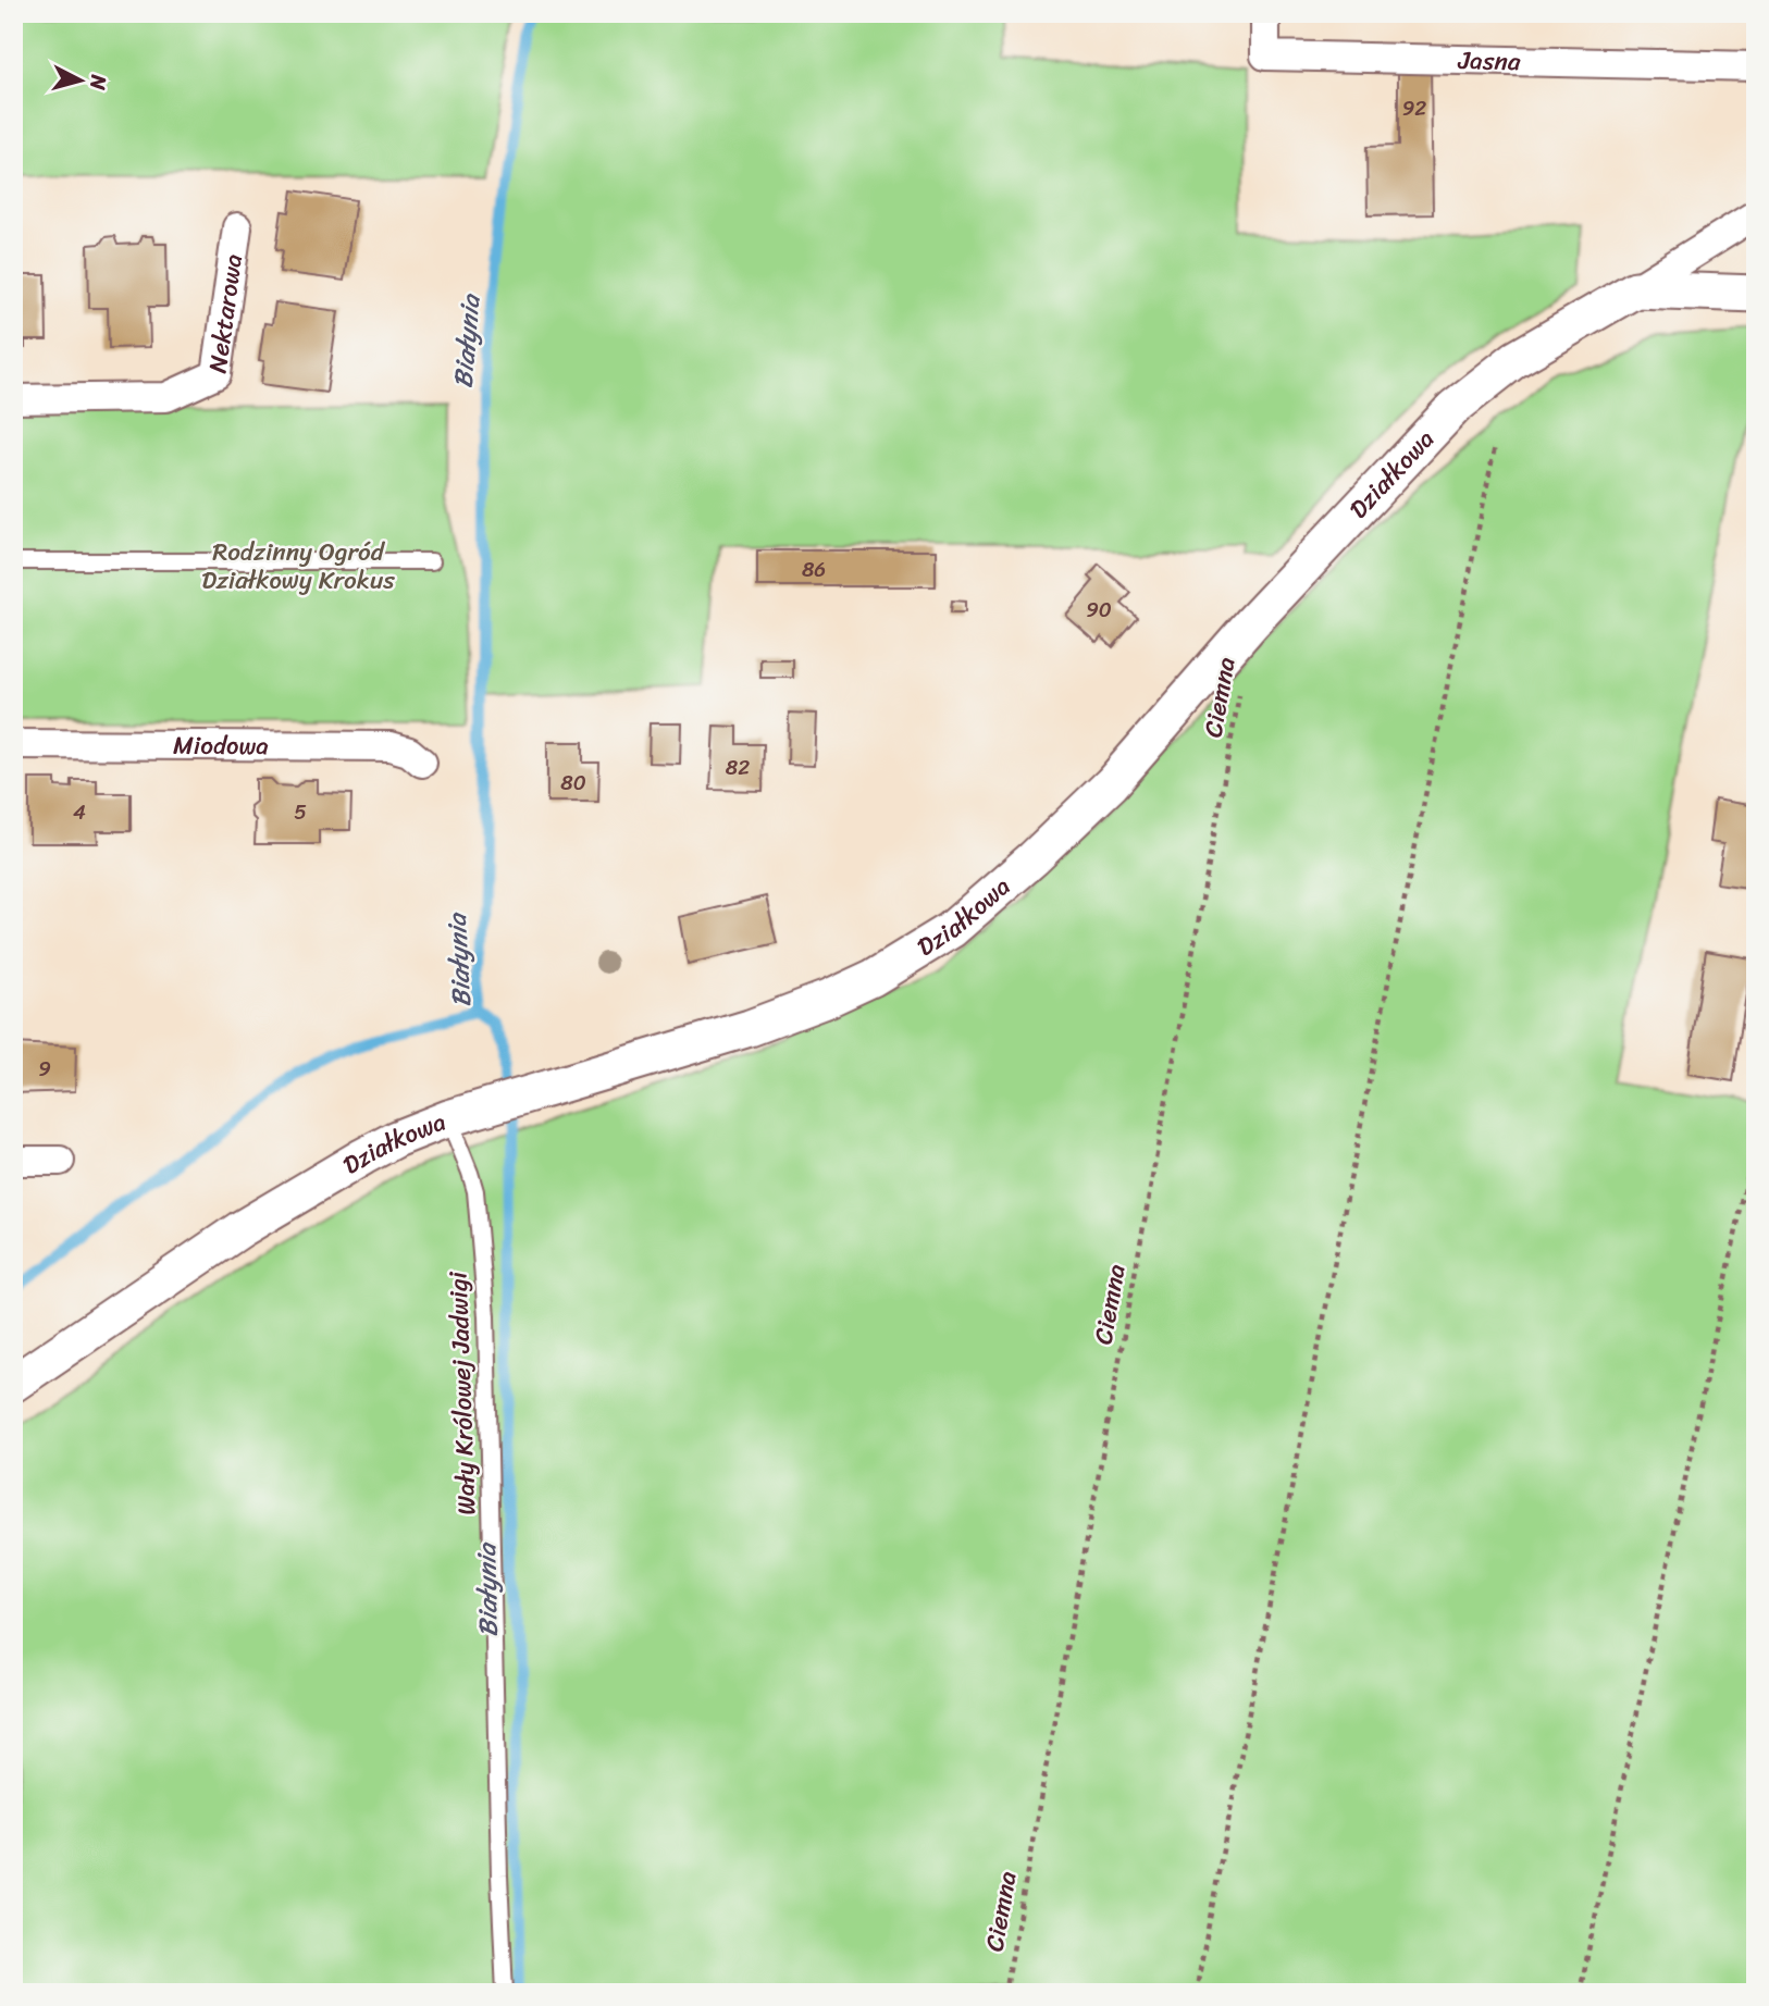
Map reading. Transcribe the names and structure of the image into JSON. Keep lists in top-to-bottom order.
{
  "streets": {
    "street": [
      "Jasna",
      "Nektarowa",
      "Działkowa",
      "Miodowa"
    ],
    "lane": ["Wały Królowej Jadwigi"],
    "path": ["Ciemna"]
  },
  "crossings": [
    ["Działkowa", "Wały Królowej Jadwigi"]
  ],
  "water": ["Białynia"],
  "parks": ["Rodzinny Ogród Działkowy Krokus"],
  "house_numbers": [
    "92",
    "86",
    "90",
    "82",
    "80",
    "4",
    "5",
    "9"
  ],
  "north": "right"
}
